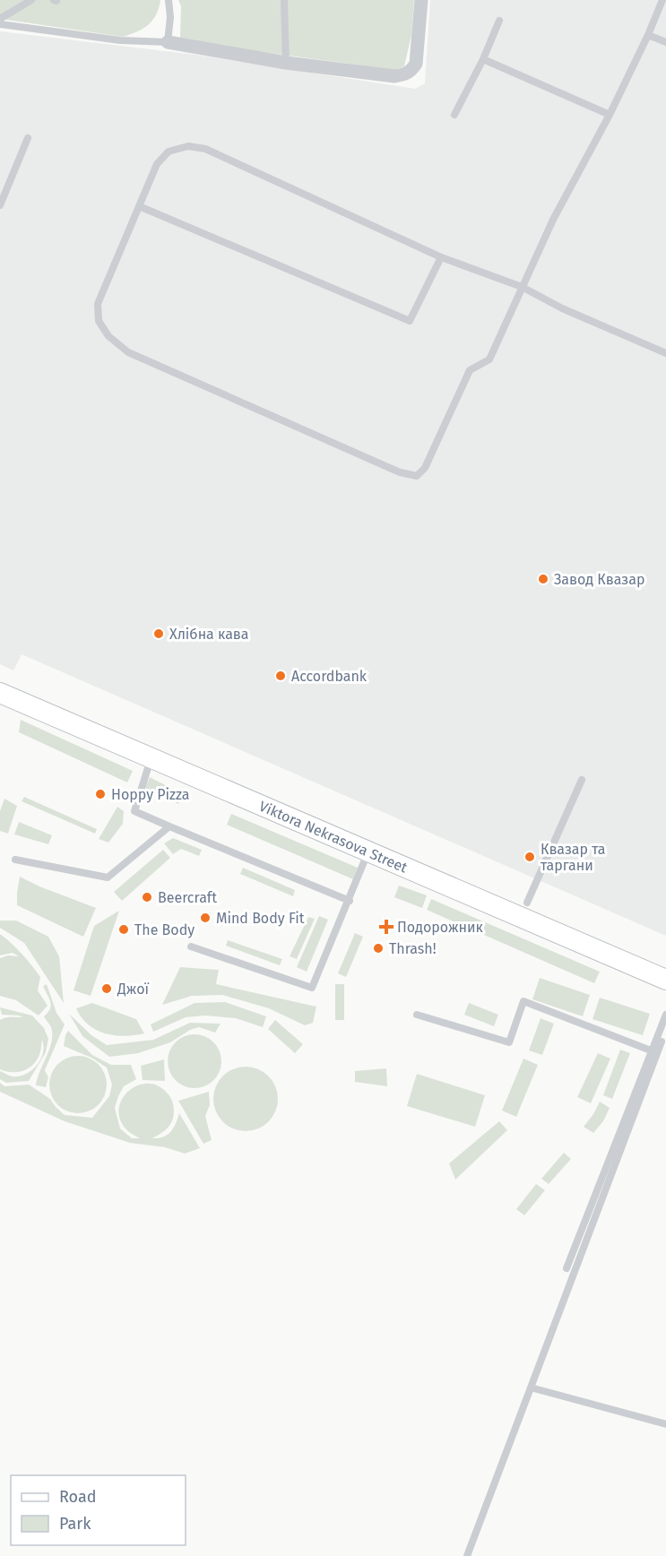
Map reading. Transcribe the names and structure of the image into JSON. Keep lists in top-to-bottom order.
{
  "streets": {
    "main road": ["Viktora Nekrasova Street"]
  },
  "places": {
    "other": [
      "Завод Квазар",
      "Хлібна кава",
      "Accordbank",
      "Hoppy Pizza",
      "Квазар та таргани",
      "Beercraft",
      "Mind Body Fit",
      "The Body",
      "Thrash!",
      "Джої"
    ],
    "health": ["Подорожник"]
  },
  "legend": ["Road", "Park"]
}
